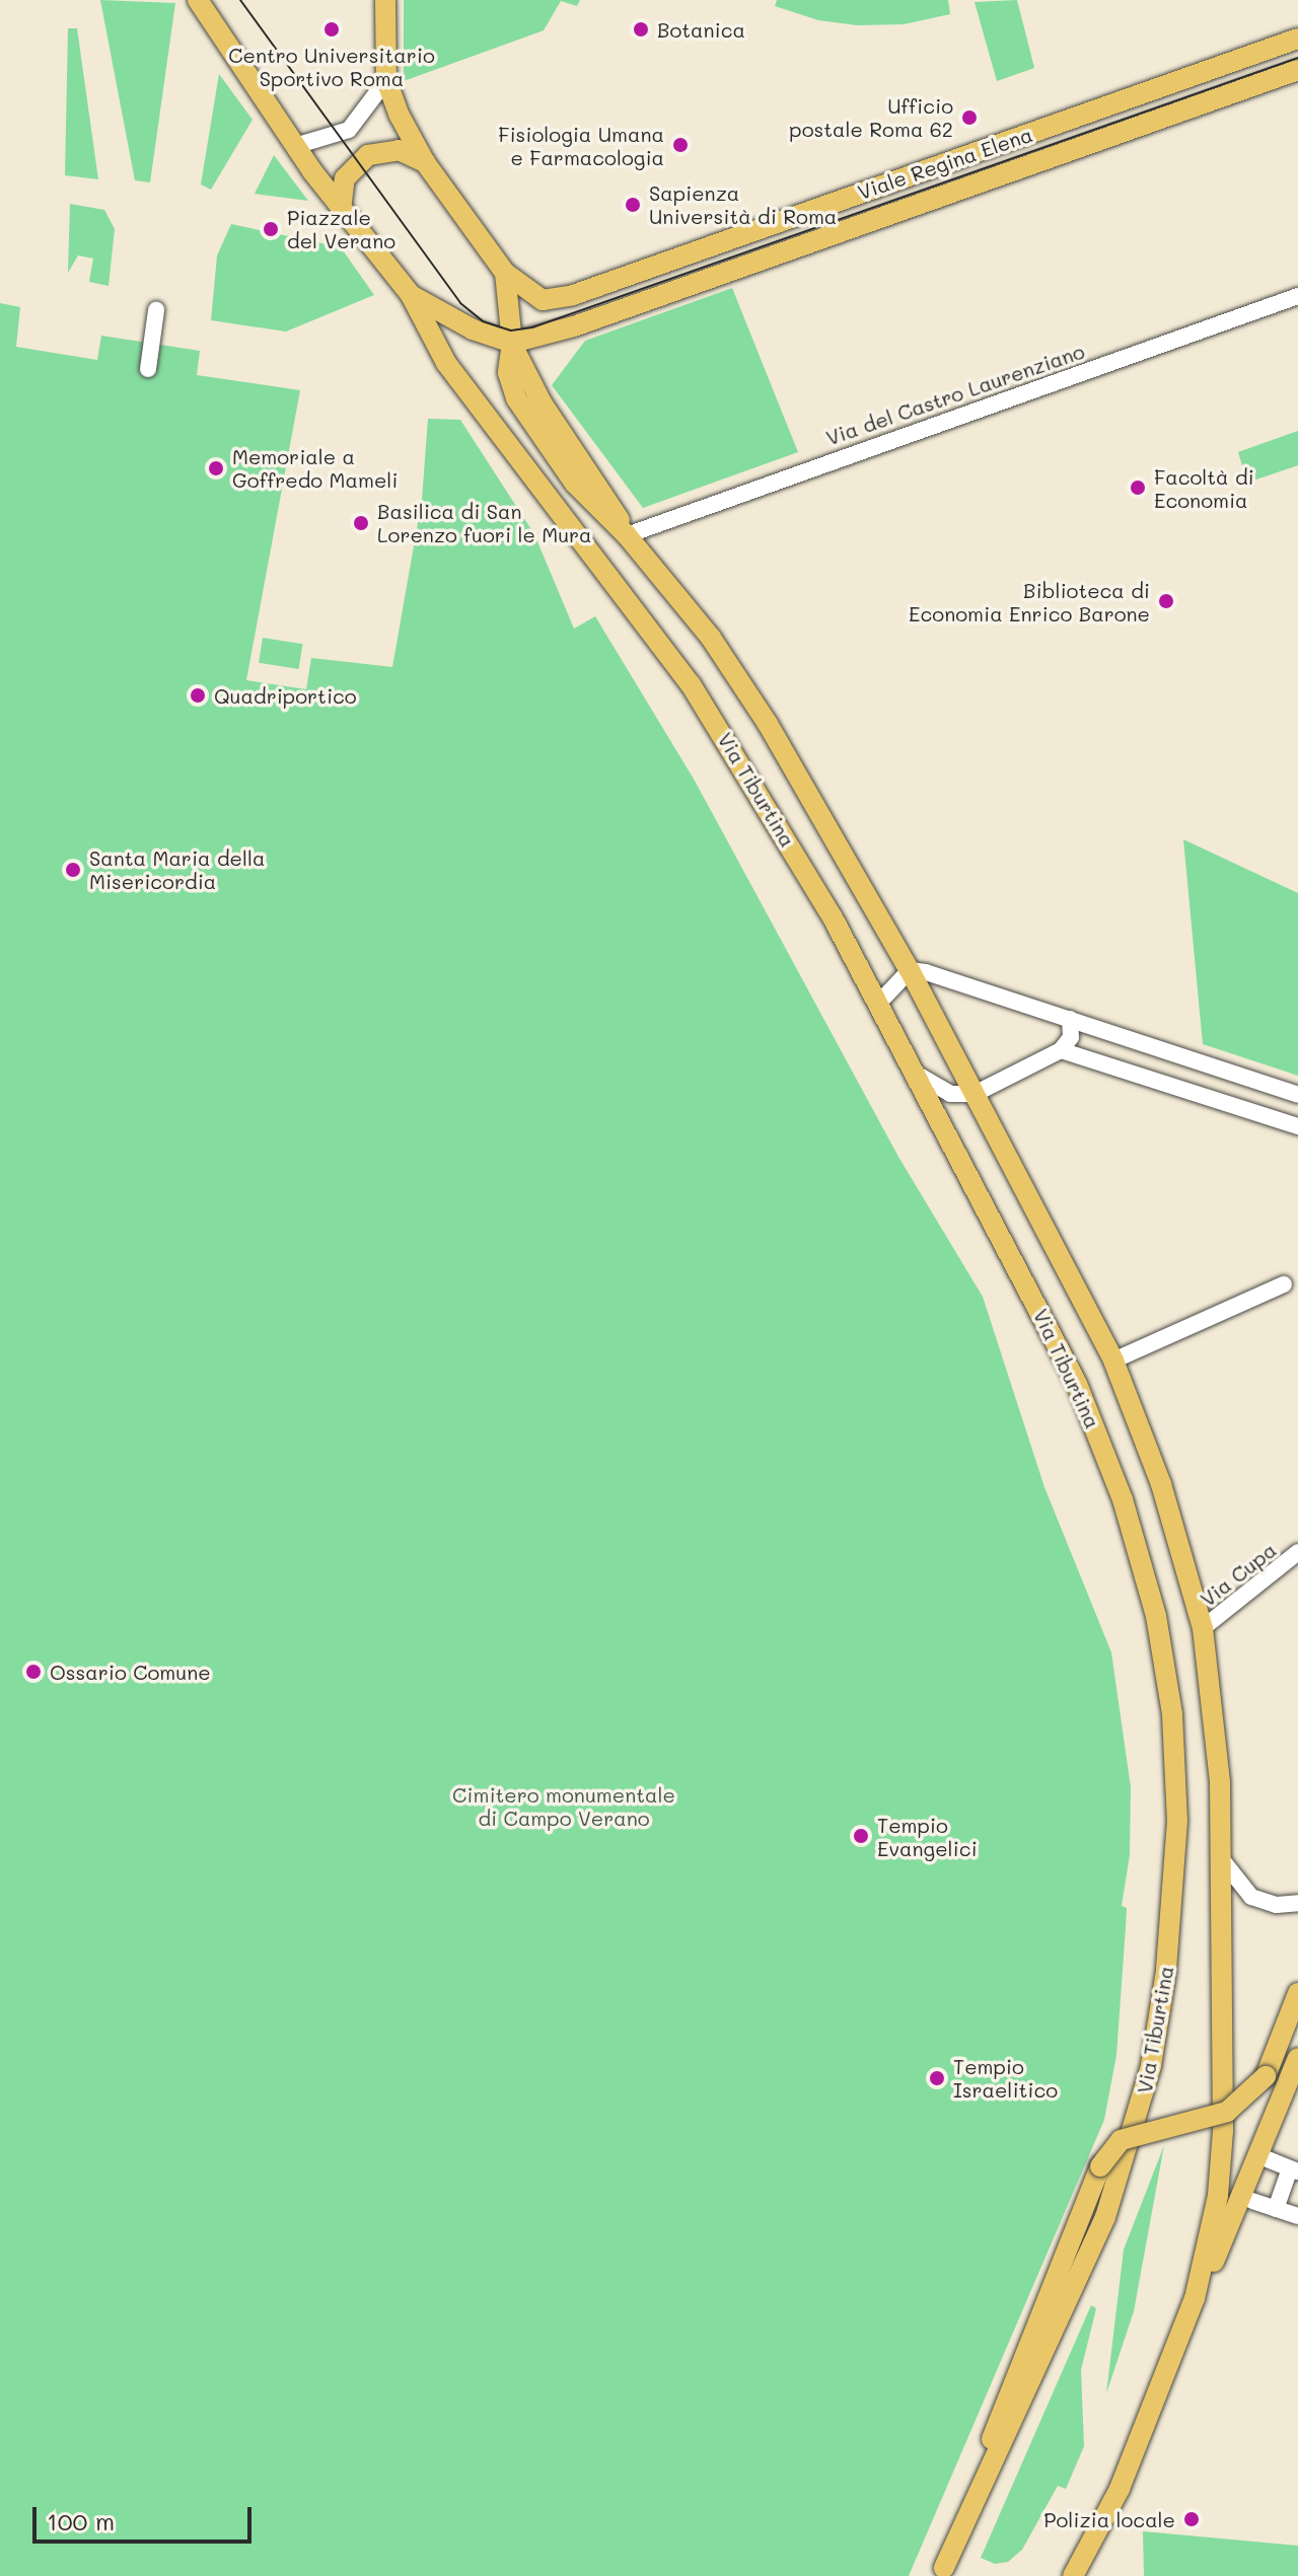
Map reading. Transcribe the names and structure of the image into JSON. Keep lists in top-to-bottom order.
{
  "streets": {
    "main road": ["Viale Regina Elena", "Via Tiburtina"],
    "street": ["Via del Castro Laurenziano", "Via Cupa"]
  },
  "crossings": [
    ["Viale Regina Elena", "Via Tiburtina"],
    ["Via del Castro Laurenziano", "Via Tiburtina"],
    ["Via Tiburtina", "Via Cupa"]
  ],
  "parks": ["Cimitero monumentale di Campo Verano"],
  "places": [
    "Centro Universitario Sportivo Roma",
    "Botanica",
    "Ufficio postale Roma 62",
    "Fisiologia Umana e Farmacologia",
    "Sapienza Università di Roma",
    "Piazzale del Verano",
    "Memoriale a Goffredo Mameli",
    "Facoltà di Economia",
    "Basilica di San Lorenzo fuori le Mura",
    "Biblioteca di Economia Enrico Barone",
    "Quadriportico",
    "Santa Maria della Misericordia",
    "Ossario Comune",
    "Tempio Evangelici",
    "Tempio Israelitico",
    "Polizia locale"
  ],
  "scale_bar": "100 m"
}
